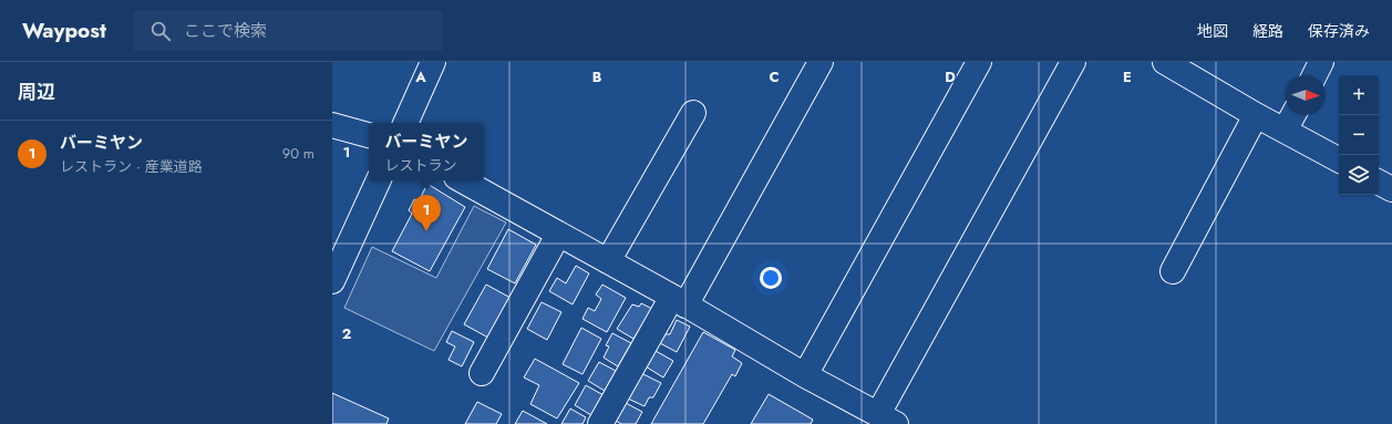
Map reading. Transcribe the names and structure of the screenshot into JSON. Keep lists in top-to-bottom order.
{
  "north": "right",
  "page": {
    "header": "Waypost",
    "search": "ここで検索",
    "nav": ["地図", "経路", "保存済み"],
    "heading": "周辺",
    "map_buttons": ["+", "−"],
    "list": [
      {
        "mark": "1",
        "name": "バーミヤン",
        "note": "レストラン · 産業道路",
        "value": "90 m"
      }
    ],
    "popup": ["バーミヤン", "レストラン"],
    "pins": "1"
  },
  "grid": {
    "columns": [
      "A",
      "B",
      "C",
      "D",
      "E"
    ],
    "rows": ["1", "2"]
  }
}
